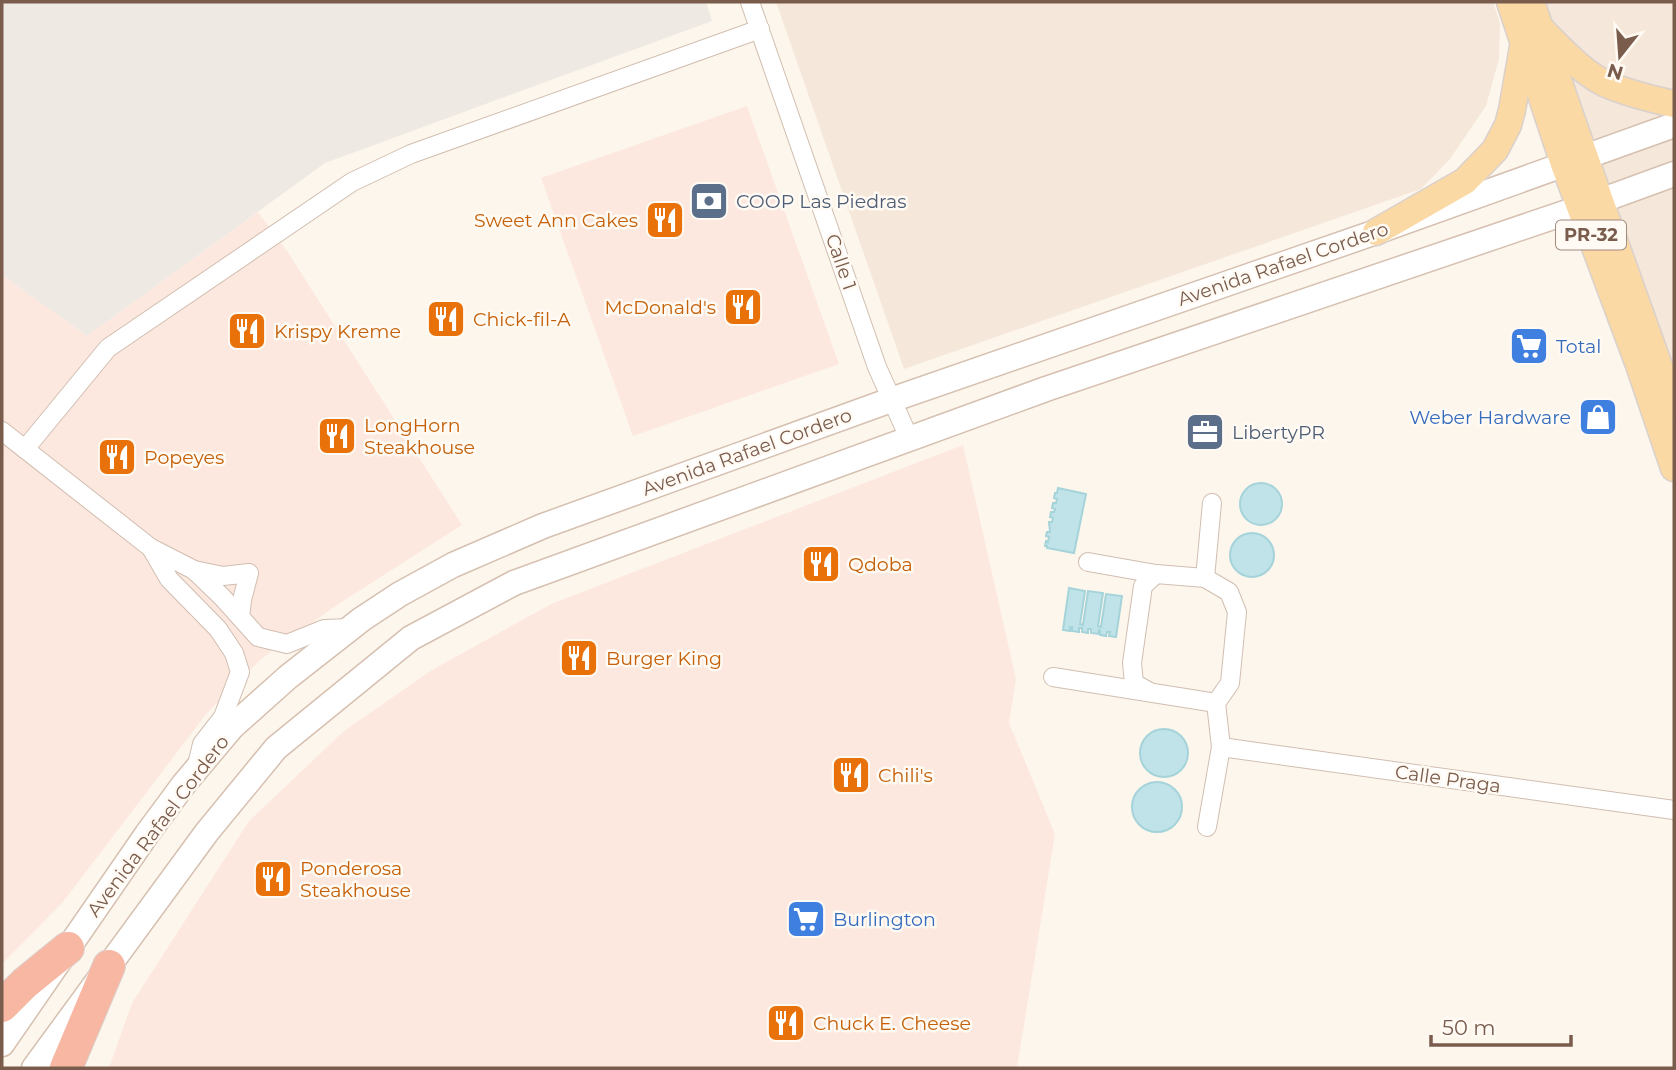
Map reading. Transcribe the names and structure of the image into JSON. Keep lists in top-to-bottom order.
{
  "streets": {
    "main road": ["PR-32", "Avenida Rafael Cordero"],
    "street": ["Calle 1", "Calle Praga"]
  },
  "crossings": [
    ["PR-32", "Avenida Rafael Cordero"],
    ["Calle 1", "Avenida Rafael Cordero"]
  ],
  "places": {
    "bank": ["COOP Las Piedras"],
    "restaurant": [
      "Sweet Ann Cakes",
      "McDonald's",
      "Chick-fil-A",
      "Krispy Kreme",
      "LongHorn Steakhouse",
      "Popeyes",
      "Qdoba",
      "Burger King",
      "Chili's",
      "Ponderosa Steakhouse",
      "Chuck E. Cheese"
    ],
    "supermarket": ["Total", "Burlington"],
    "shop": ["Weber Hardware"],
    "office": ["LibertyPR"]
  },
  "scale_bar": "50 m",
  "north": "bottom"
}
